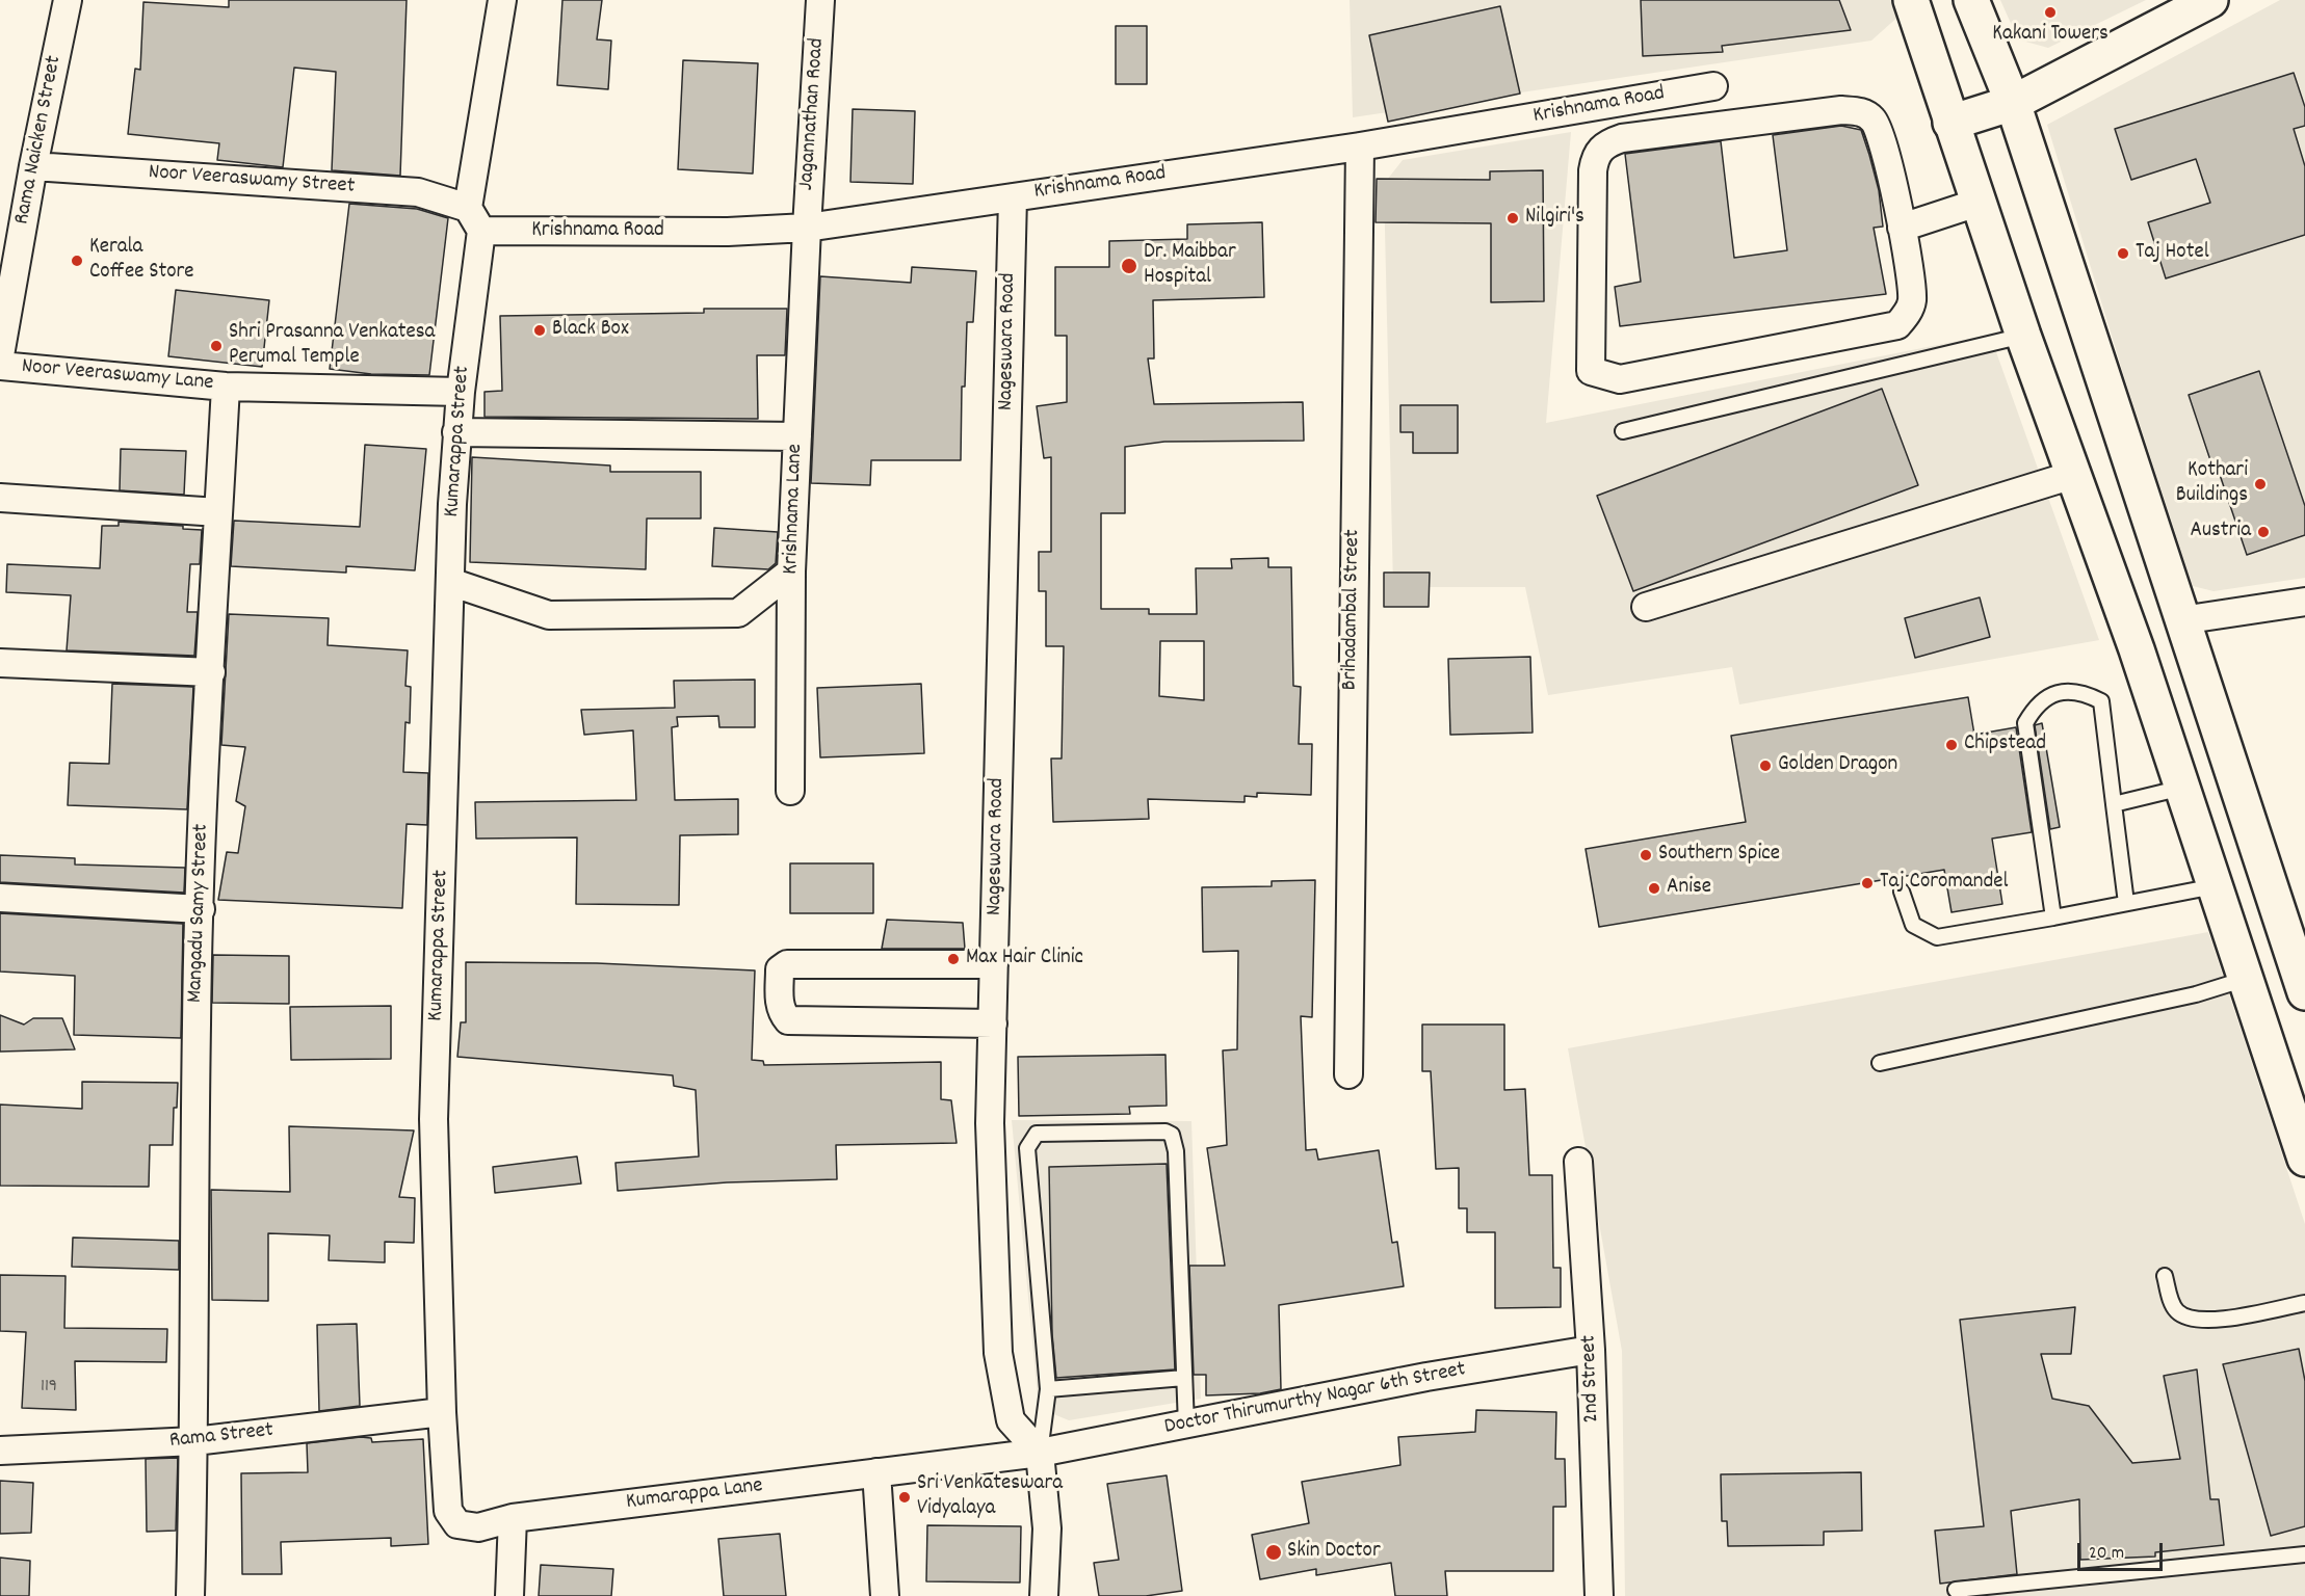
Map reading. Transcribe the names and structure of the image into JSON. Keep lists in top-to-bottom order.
{
  "streets": {
    "street": [
      "Krishnama Road",
      "Jagannathan Road",
      "Rama Naicken Street",
      "Noor Veeraswamy Street",
      "Nageswara Road",
      "Noor Veeraswamy Lane",
      "Kumarappa Street",
      "Krishnama Lane",
      "Brihadambal Street",
      "Mangadu Samy Street",
      "2nd Street",
      "Doctor Thirumurthy Nagar 6th Street",
      "Rama Street",
      "Kumarappa Lane"
    ]
  },
  "crossings": [
    ["Krishnama Road", "Jagannathan Road"],
    ["Krishnama Road", "Nageswara Road"],
    ["Krishnama Road", "Kumarappa Street"],
    ["Krishnama Road", "Krishnama Lane"],
    ["Krishnama Road", "Brihadambal Street"],
    ["Jagannathan Road", "Krishnama Lane"],
    ["Rama Naicken Street", "Noor Veeraswamy Street"],
    ["Nageswara Road", "Doctor Thirumurthy Nagar 6th Street"],
    ["Nageswara Road", "Kumarappa Lane"],
    ["Noor Veeraswamy Lane", "Kumarappa Street"],
    ["Noor Veeraswamy Lane", "Mangadu Samy Street"],
    ["Kumarappa Street", "Rama Street"],
    ["Kumarappa Street", "Kumarappa Lane"],
    ["Mangadu Samy Street", "Rama Street"],
    ["2nd Street", "Doctor Thirumurthy Nagar 6th Street"],
    ["Doctor Thirumurthy Nagar 6th Street", "Kumarappa Lane"]
  ],
  "places": [
    "Kakani Towers",
    "Nilgiri's",
    "Taj Hotel",
    "Kerala Coffee Store",
    "Dr. Maibbar Hospital",
    "Black Box",
    "Shri Prasanna Venkatesa Perumal Temple",
    "Kothari Buildings",
    "Austria",
    "Chipstead",
    "Golden Dragon",
    "Southern Spice",
    "Taj Coromandel",
    "Anise",
    "Max Hair Clinic",
    "Sri Venkateswara Vidyalaya",
    "Skin Doctor"
  ],
  "house_numbers": ["119"],
  "scale_bar": "20 m"
}
